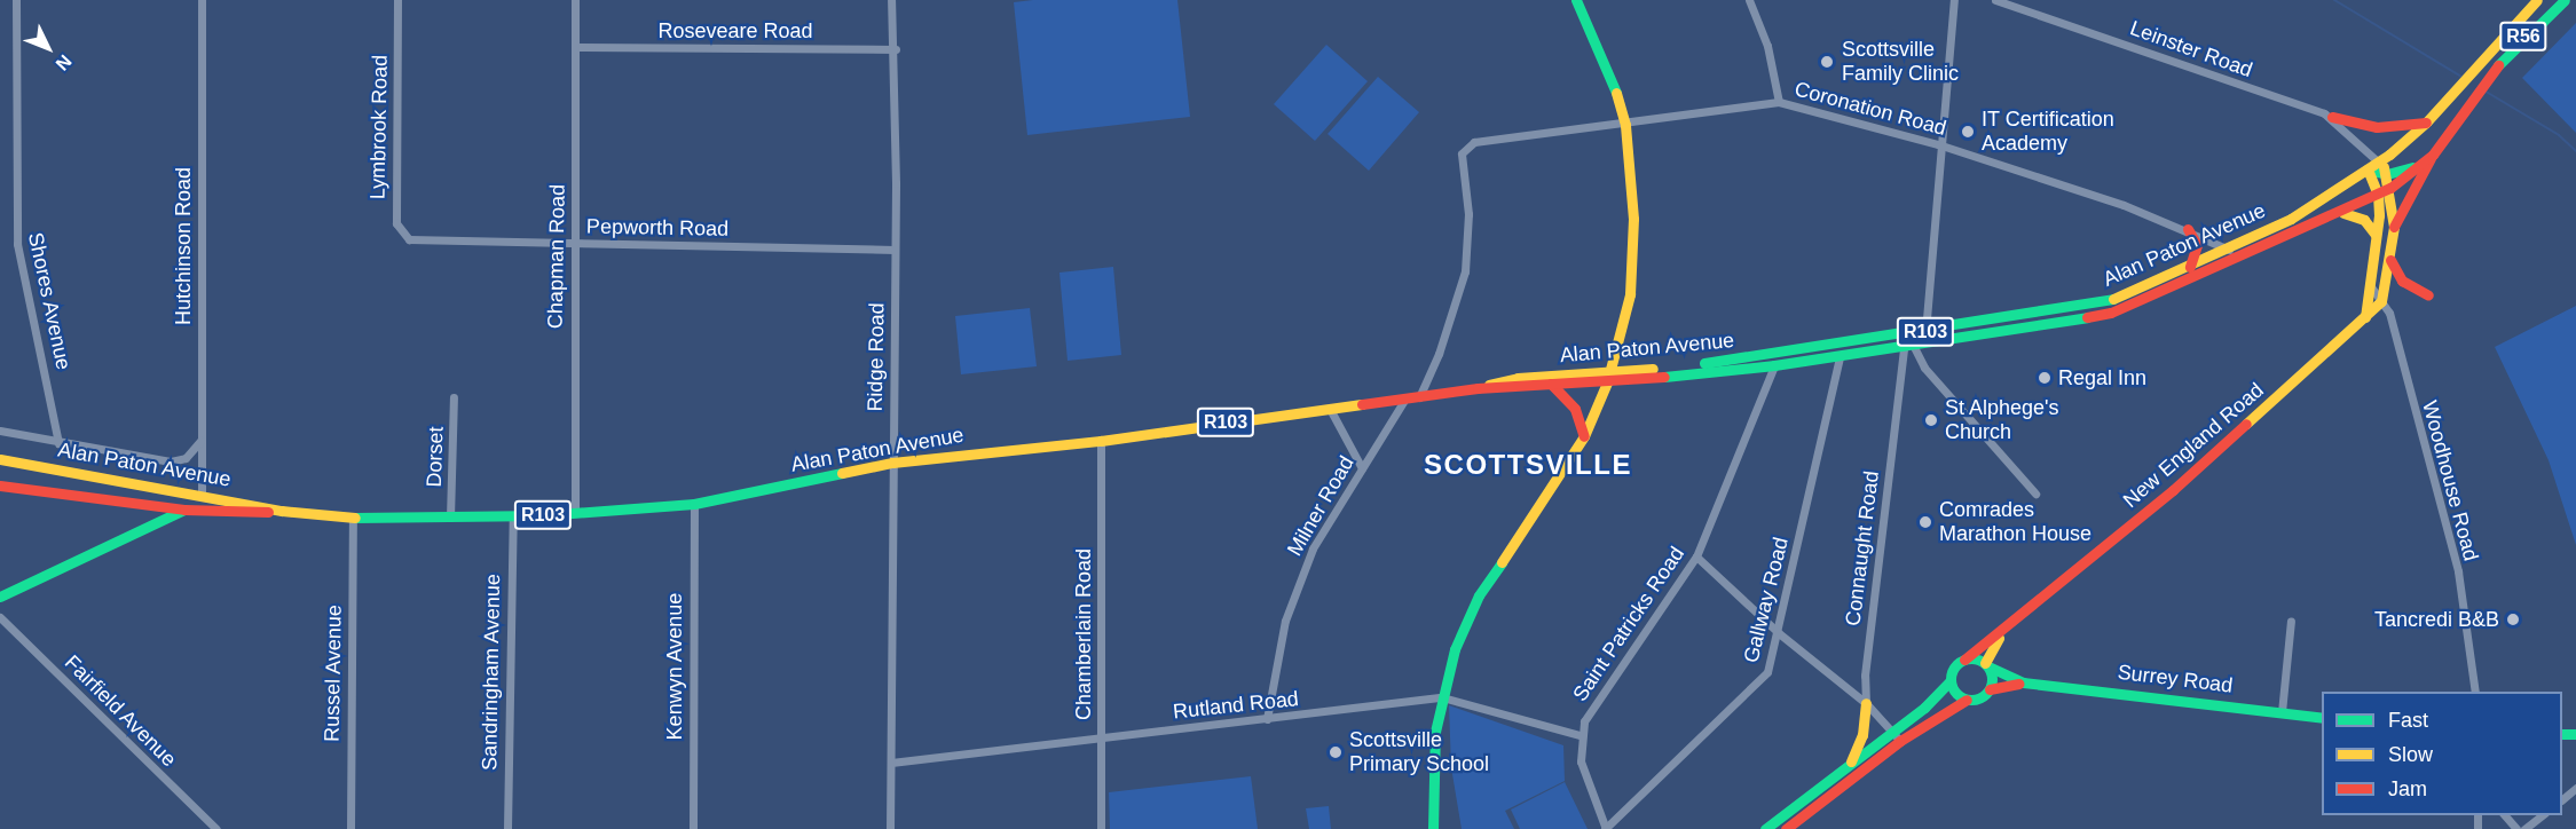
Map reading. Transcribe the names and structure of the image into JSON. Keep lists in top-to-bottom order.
{
  "streets": {
    "main road": [
      "R56",
      "Alan Paton Avenue",
      "R103",
      "New England Road",
      "Surrey Road"
    ],
    "street": [
      "Roseveare Road",
      "Leinster Road",
      "Coronation Road",
      "Lymbrook Road",
      "Pepworth Road",
      "Hutchinson Road",
      "Chapman Road",
      "Shores Avenue",
      "Ridge Road",
      "Dorset",
      "Woodhouse Road",
      "Milner Road",
      "Connaught Road",
      "Gallway Road",
      "Saint Patricks Road",
      "Chamberlain Road",
      "Kenwyn Avenue",
      "Sandringham Avenue",
      "Russel Avenue",
      "Rutland Road",
      "Fairfield Avenue"
    ]
  },
  "crossings": [
    ["Roseveare Road", "Chapman Road"],
    ["Roseveare Road", "Ridge Road"],
    ["Leinster Road", "Alan Paton Avenue"],
    ["Coronation Road", "Alan Paton Avenue"],
    ["Lymbrook Road", "Pepworth Road"],
    ["Pepworth Road", "Chapman Road"],
    ["Pepworth Road", "Ridge Road"],
    ["Alan Paton Avenue", "Hutchinson Road"],
    ["Alan Paton Avenue", "Chapman Road"],
    ["Alan Paton Avenue", "Ridge Road"],
    ["Alan Paton Avenue", "Dorset"],
    ["Alan Paton Avenue", "Milner Road"],
    ["Alan Paton Avenue", "Connaught Road"],
    ["Alan Paton Avenue", "Gallway Road"],
    ["Alan Paton Avenue", "Saint Patricks Road"],
    ["Alan Paton Avenue", "Chamberlain Road"],
    ["Alan Paton Avenue", "Kenwyn Avenue"],
    ["Alan Paton Avenue", "Sandringham Avenue"],
    ["Alan Paton Avenue", "Russel Avenue"],
    ["Ridge Road", "Rutland Road"],
    ["New England Road", "Woodhouse Road"],
    ["New England Road", "Surrey Road"],
    ["Milner Road", "Rutland Road"],
    ["Saint Patricks Road", "Rutland Road"],
    ["Chamberlain Road", "Rutland Road"]
  ],
  "districts": ["SCOTTSVILLE"],
  "places": [
    "Scottsville Family Clinic",
    "IT Certification Academy",
    "Regal Inn",
    "St Alphege's Church",
    "Comrades Marathon House",
    "Tancredi B&B",
    "Scottsville Primary School"
  ],
  "legend": ["Fast", "Slow", "Jam"],
  "north": "bottom right"
}
